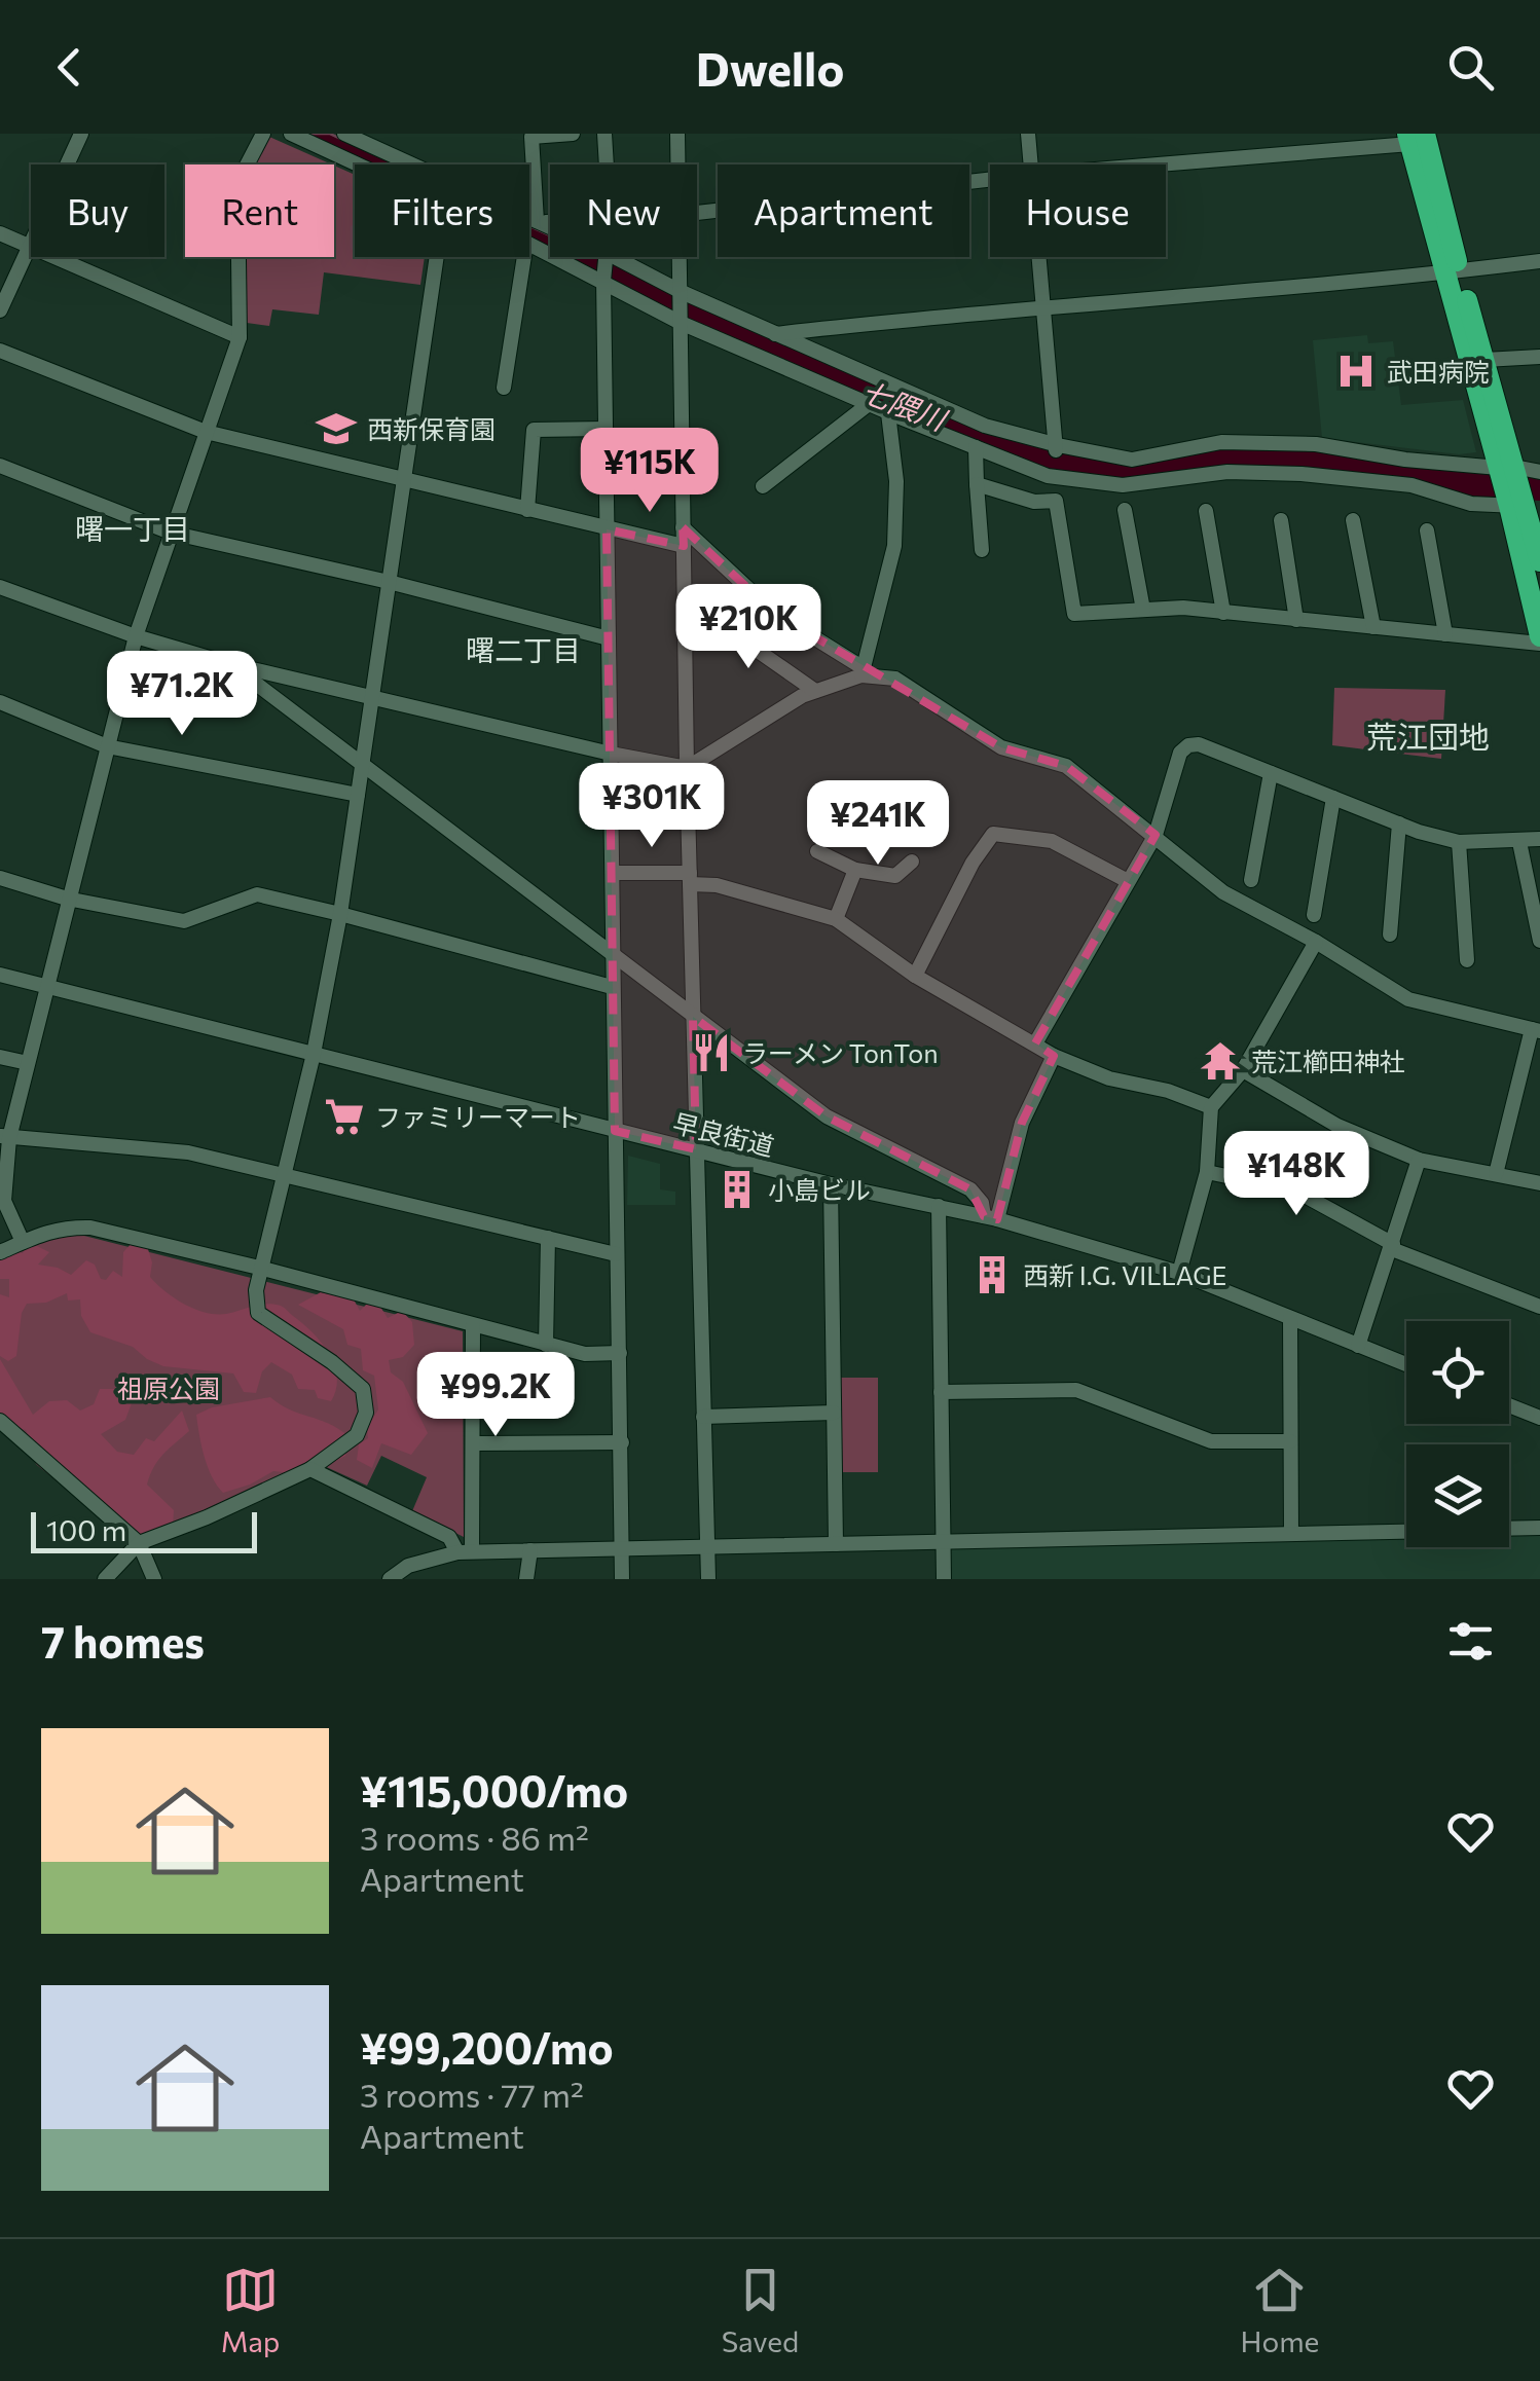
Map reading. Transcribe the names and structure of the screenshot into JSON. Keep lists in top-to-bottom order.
{
  "streets": {
    "street": ["早良街道"]
  },
  "districts": ["曙一丁目", "曙二丁目", "荒江団地"],
  "water": ["七隈川"],
  "parks": ["祖原公園"],
  "places": {
    "hospital": ["武田病院"],
    "school or university": ["西新保育園"],
    "restaurant": ["ラーメン TonTon"],
    "temple": ["荒江櫛田神社"],
    "supermarket": ["ファミリーマート"],
    "building": ["小島ビル", "西新 I.G. VILLAGE"]
  },
  "scale_bar": "100 m",
  "page": {
    "header": "Dwello",
    "chip": [
      "Buy",
      "Rent",
      "Filters",
      "New",
      "Apartment",
      "House"
    ],
    "price": [
      "¥115K",
      "¥210K",
      "¥71.2K",
      "¥301K",
      "¥241K",
      "¥148K",
      "¥99.2K"
    ],
    "scale": "100 m",
    "heading": "7 homes",
    "list": [
      {
        "name": "¥115,000/mo",
        "note": "3 rooms · 86 m² · Apartment"
      },
      {
        "name": "¥99,200/mo",
        "note": "3 rooms · 77 m² · Apartment"
      }
    ],
    "tabs": ["Map", "Saved", "Home"]
  }
}
